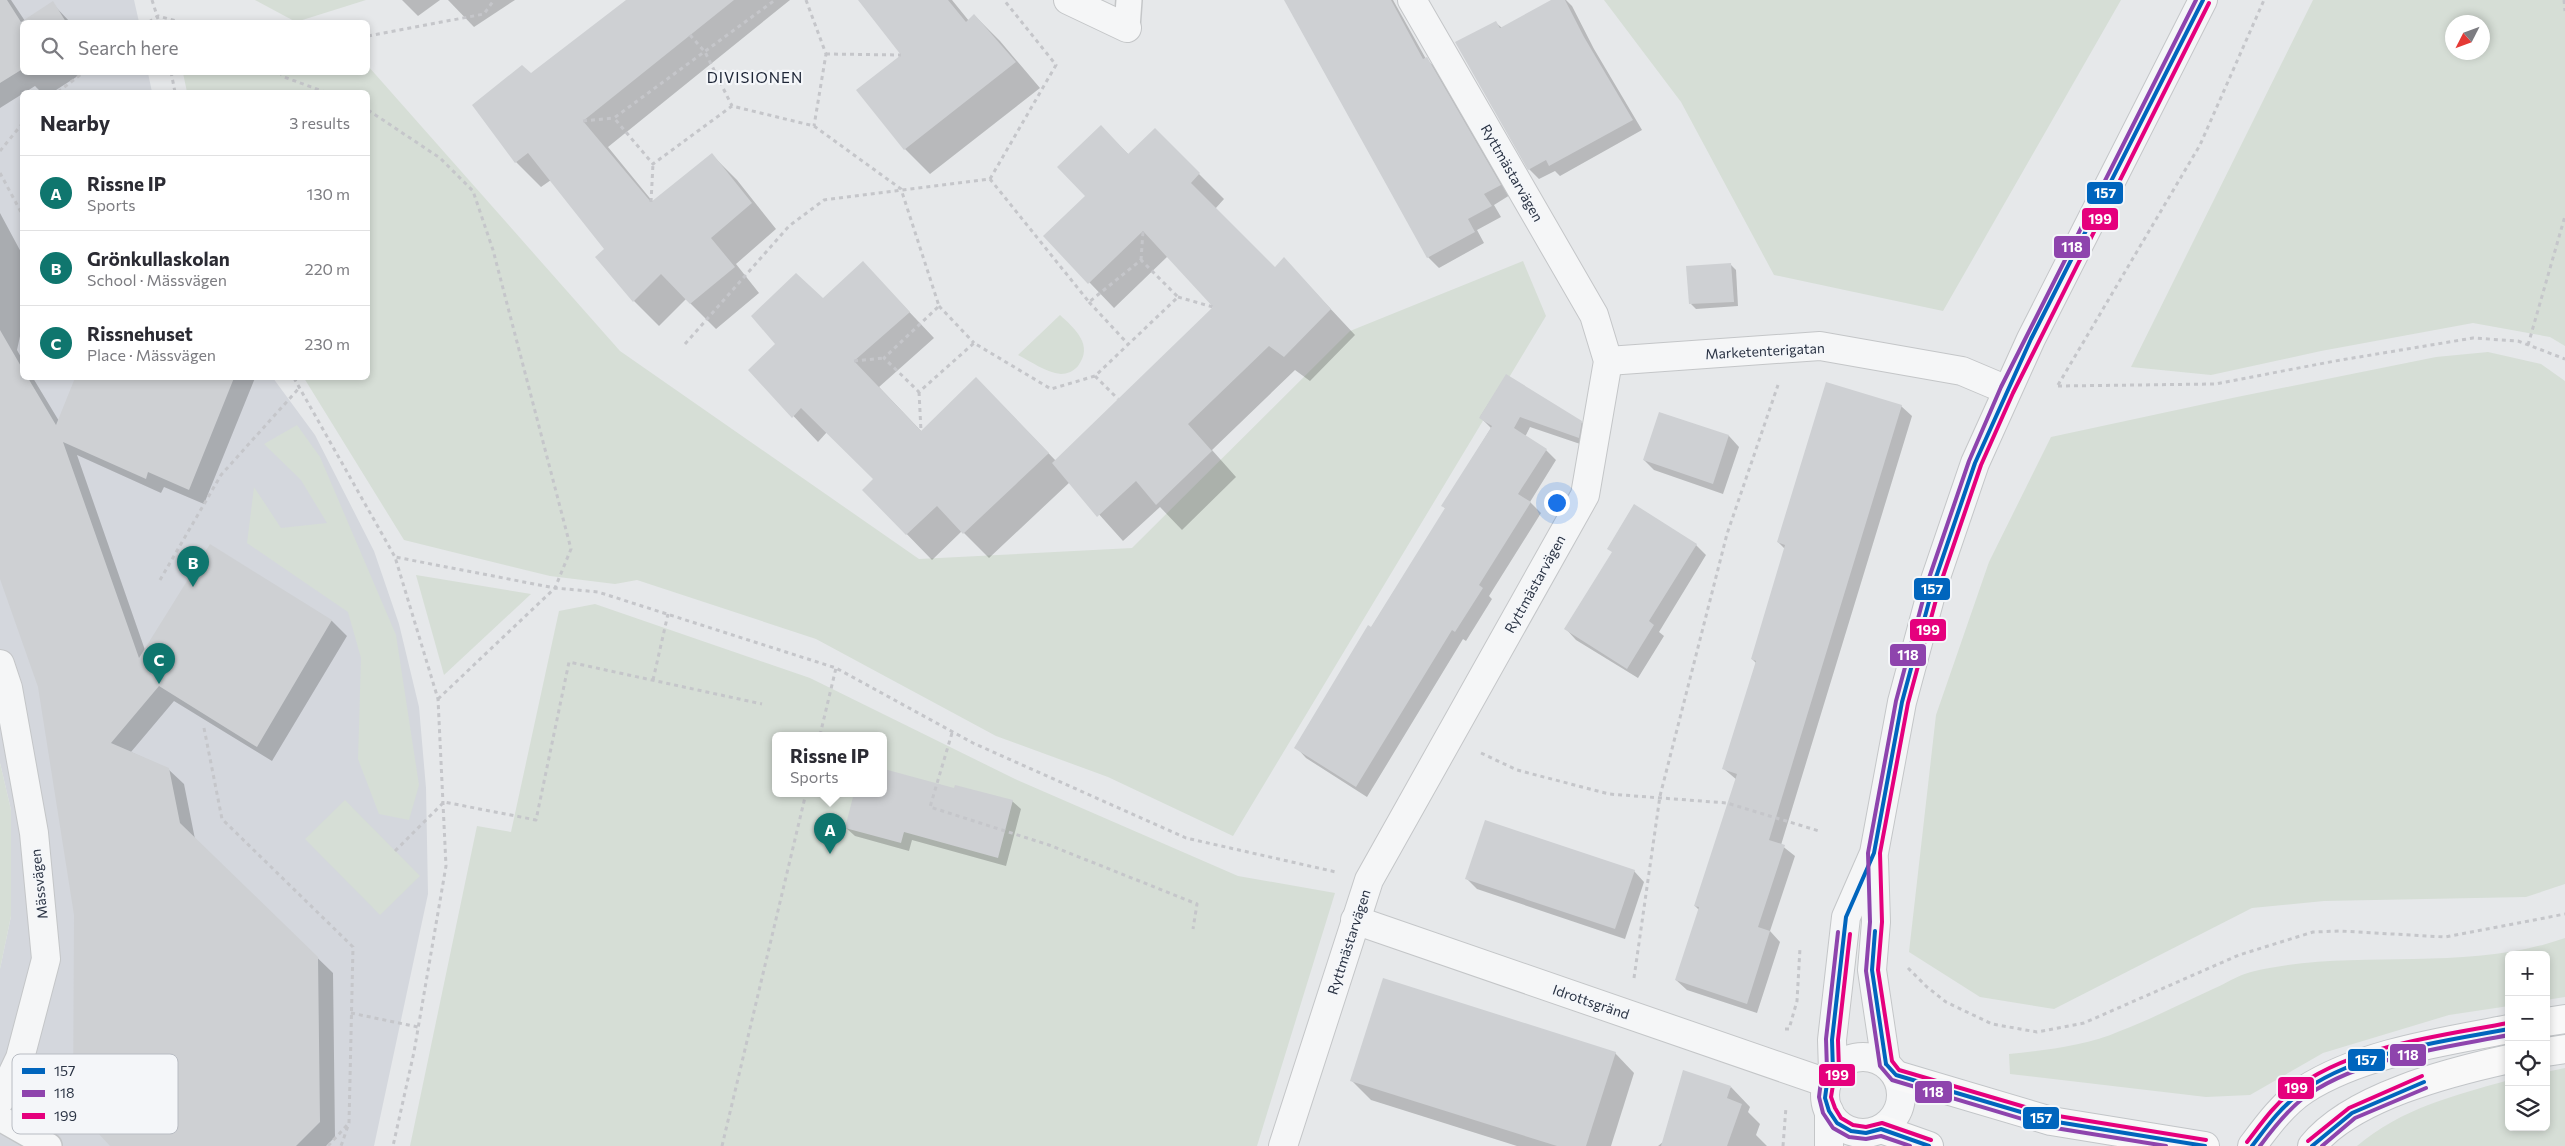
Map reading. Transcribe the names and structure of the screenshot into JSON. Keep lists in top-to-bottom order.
{
  "streets": {
    "street": [
      "Ryttmästarvägen",
      "Marketenterigatan",
      "Mässvägen",
      "Idrottsgränd"
    ]
  },
  "crossings": [
    ["Ryttmästarvägen", "Marketenterigatan"],
    ["Ryttmästarvägen", "Idrottsgränd"]
  ],
  "districts": ["DIVISIONEN"],
  "lines": ["transit line 157", "transit line 118", "transit line 199"],
  "legend": ["157", "118", "199"],
  "north": "bottom left",
  "page": {
    "search": "Search here",
    "heading": ["Nearby", "3 results"],
    "list": [
      {
        "mark": "A",
        "name": "Rissne IP",
        "note": "Sports",
        "value": "130 m"
      },
      {
        "mark": "B",
        "name": "Grönkullaskolan",
        "note": "School · Mässvägen",
        "value": "220 m"
      },
      {
        "mark": "C",
        "name": "Rissnehuset",
        "note": "Place · Mässvägen",
        "value": "230 m"
      }
    ],
    "pins": ["B", "C", "A"],
    "popup": ["Rissne IP", "Sports"],
    "map_buttons": ["+", "−"]
  }
}
